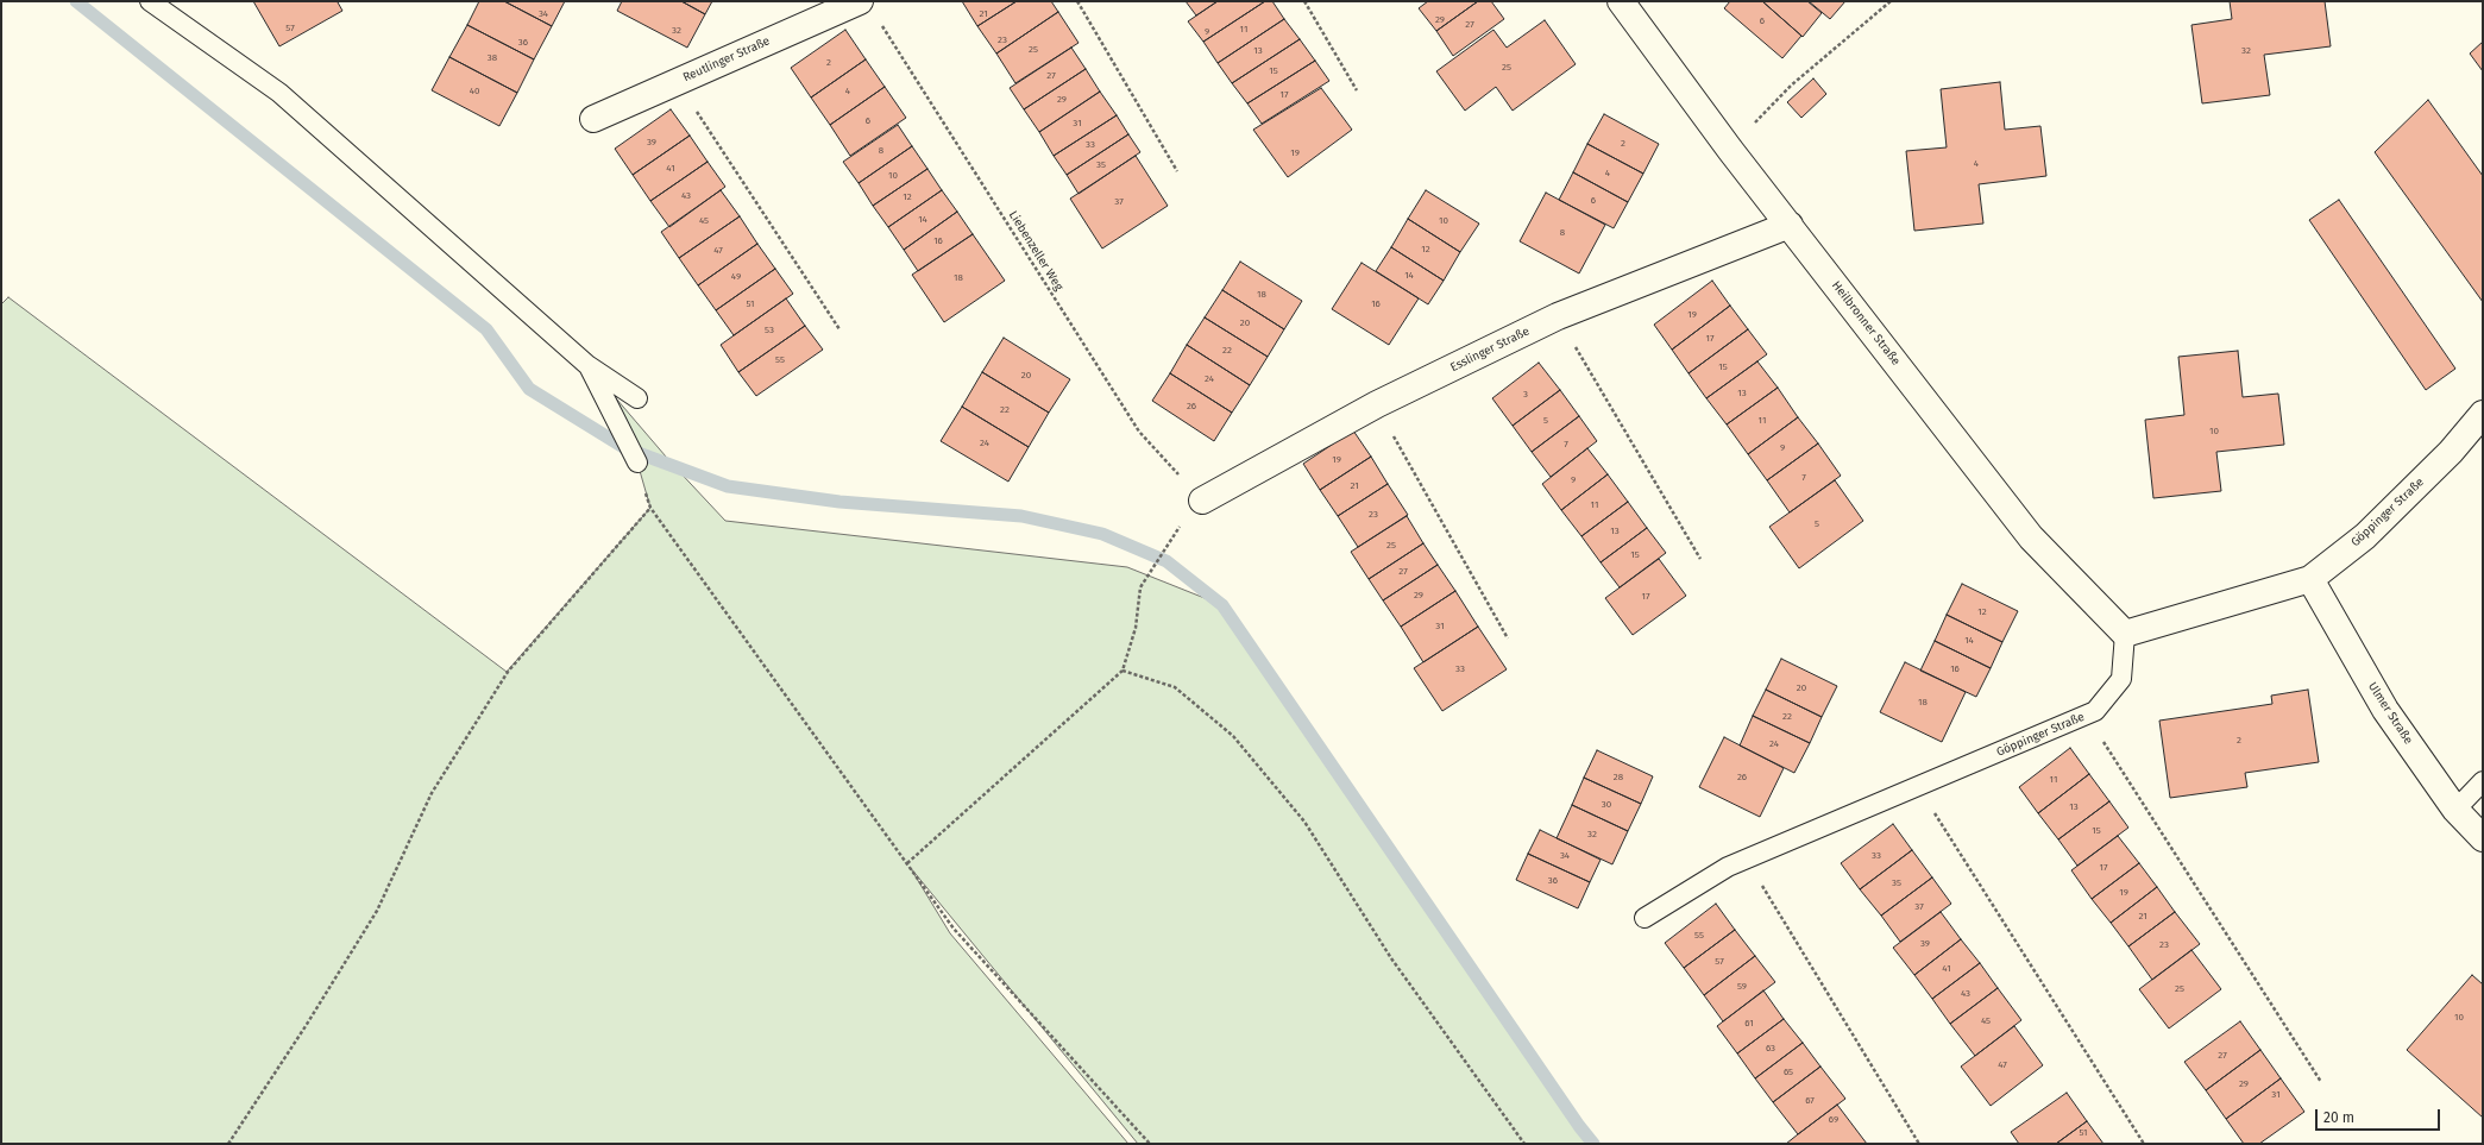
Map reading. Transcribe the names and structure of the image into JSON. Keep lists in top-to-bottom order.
{
  "streets": {
    "street": [
      "Reutlinger Straße",
      "Heilbronner Straße",
      "Esslinger Straße",
      "Göppinger Straße",
      "Ulmer Straße"
    ],
    "path": ["Liebenzeller Weg"]
  },
  "crossings": [
    ["Liebenzeller Weg", "Esslinger Straße"],
    ["Heilbronner Straße", "Esslinger Straße"],
    ["Heilbronner Straße", "Göppinger Straße"],
    ["Göppinger Straße", "Ulmer Straße"]
  ],
  "house_numbers": [
    "34",
    "21",
    "29",
    "6",
    "27",
    "57",
    "11",
    "32",
    "9",
    "23",
    "36",
    "25",
    "13",
    "32",
    "38",
    "2",
    "25",
    "15",
    "27",
    "40",
    "4",
    "17",
    "29",
    "6",
    "31",
    "39",
    "2",
    "33",
    "8",
    "19",
    "4",
    "35",
    "41",
    "4",
    "10",
    "43",
    "12",
    "6",
    "37",
    "14",
    "45",
    "10",
    "8",
    "16",
    "12",
    "47",
    "14",
    "49",
    "18",
    "18",
    "51",
    "16",
    "19",
    "20",
    "53",
    "17",
    "22",
    "55",
    "15",
    "20",
    "24",
    "13",
    "3",
    "26",
    "22",
    "5",
    "11",
    "10",
    "24",
    "7",
    "9",
    "19",
    "7",
    "9",
    "21",
    "11",
    "23",
    "5",
    "13",
    "25",
    "15",
    "27",
    "29",
    "17",
    "12",
    "31",
    "14",
    "33",
    "16",
    "20",
    "18",
    "22",
    "2",
    "24",
    "28",
    "26",
    "11",
    "30",
    "13",
    "15",
    "32",
    "34",
    "33",
    "17",
    "36",
    "35",
    "19",
    "37",
    "21",
    "55",
    "39",
    "23",
    "57",
    "41",
    "59",
    "25",
    "43",
    "10",
    "45",
    "61",
    "63",
    "27",
    "47",
    "65",
    "29",
    "31",
    "67",
    "69",
    "51"
  ],
  "scale_bar": "20 m"
}
